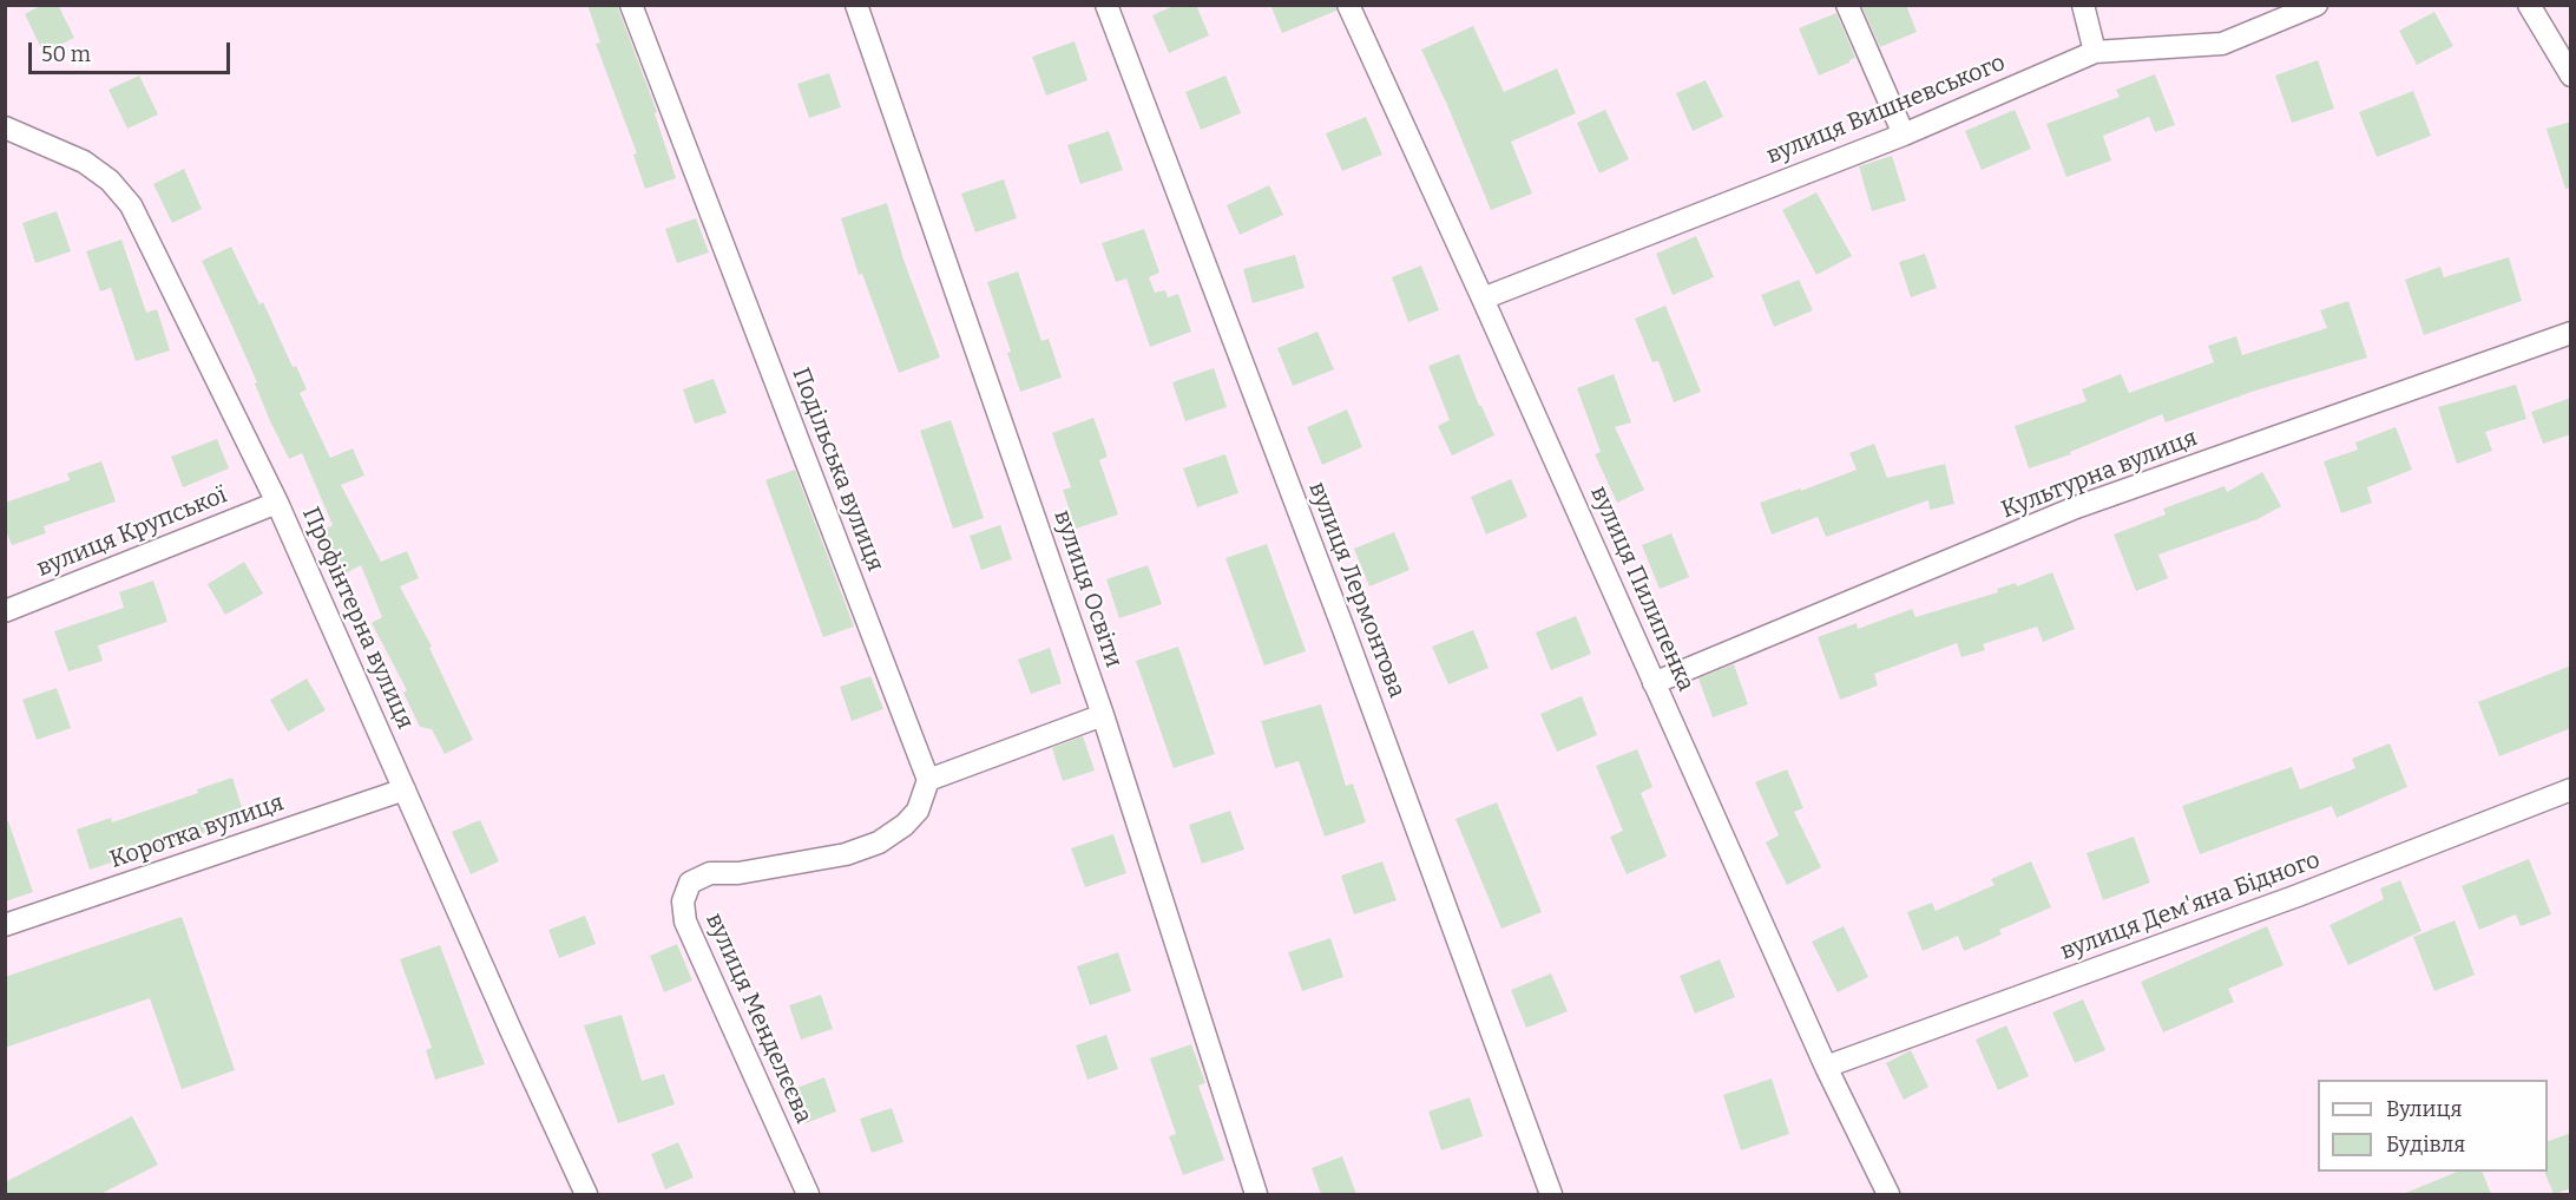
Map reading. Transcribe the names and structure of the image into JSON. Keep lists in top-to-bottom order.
{
  "streets": {
    "street": [
      "вулиця Вишневського",
      "Подільська вулиця",
      "Культурна вулиця",
      "вулиця Крупської",
      "вулиця Освіти",
      "вулиця Пилипенка",
      "вулиця Лермонтова",
      "Профінтерна вулиця",
      "Коротка вулиця",
      "вулиця Дем'яна Бідного",
      "вулиця Менделєєва"
    ]
  },
  "crossings": [
    ["вулиця Вишневського", "вулиця Пилипенка"],
    ["Подільська вулиця", "вулиця Менделєєва"],
    ["Культурна вулиця", "вулиця Пилипенка"],
    ["вулиця Крупської", "Профінтерна вулиця"],
    ["вулиця Пилипенка", "вулиця Дем'яна Бідного"],
    ["Профінтерна вулиця", "Коротка вулиця"]
  ],
  "legend": ["Вулиця", "Будівля"],
  "scale_bar": "50 m"
}
